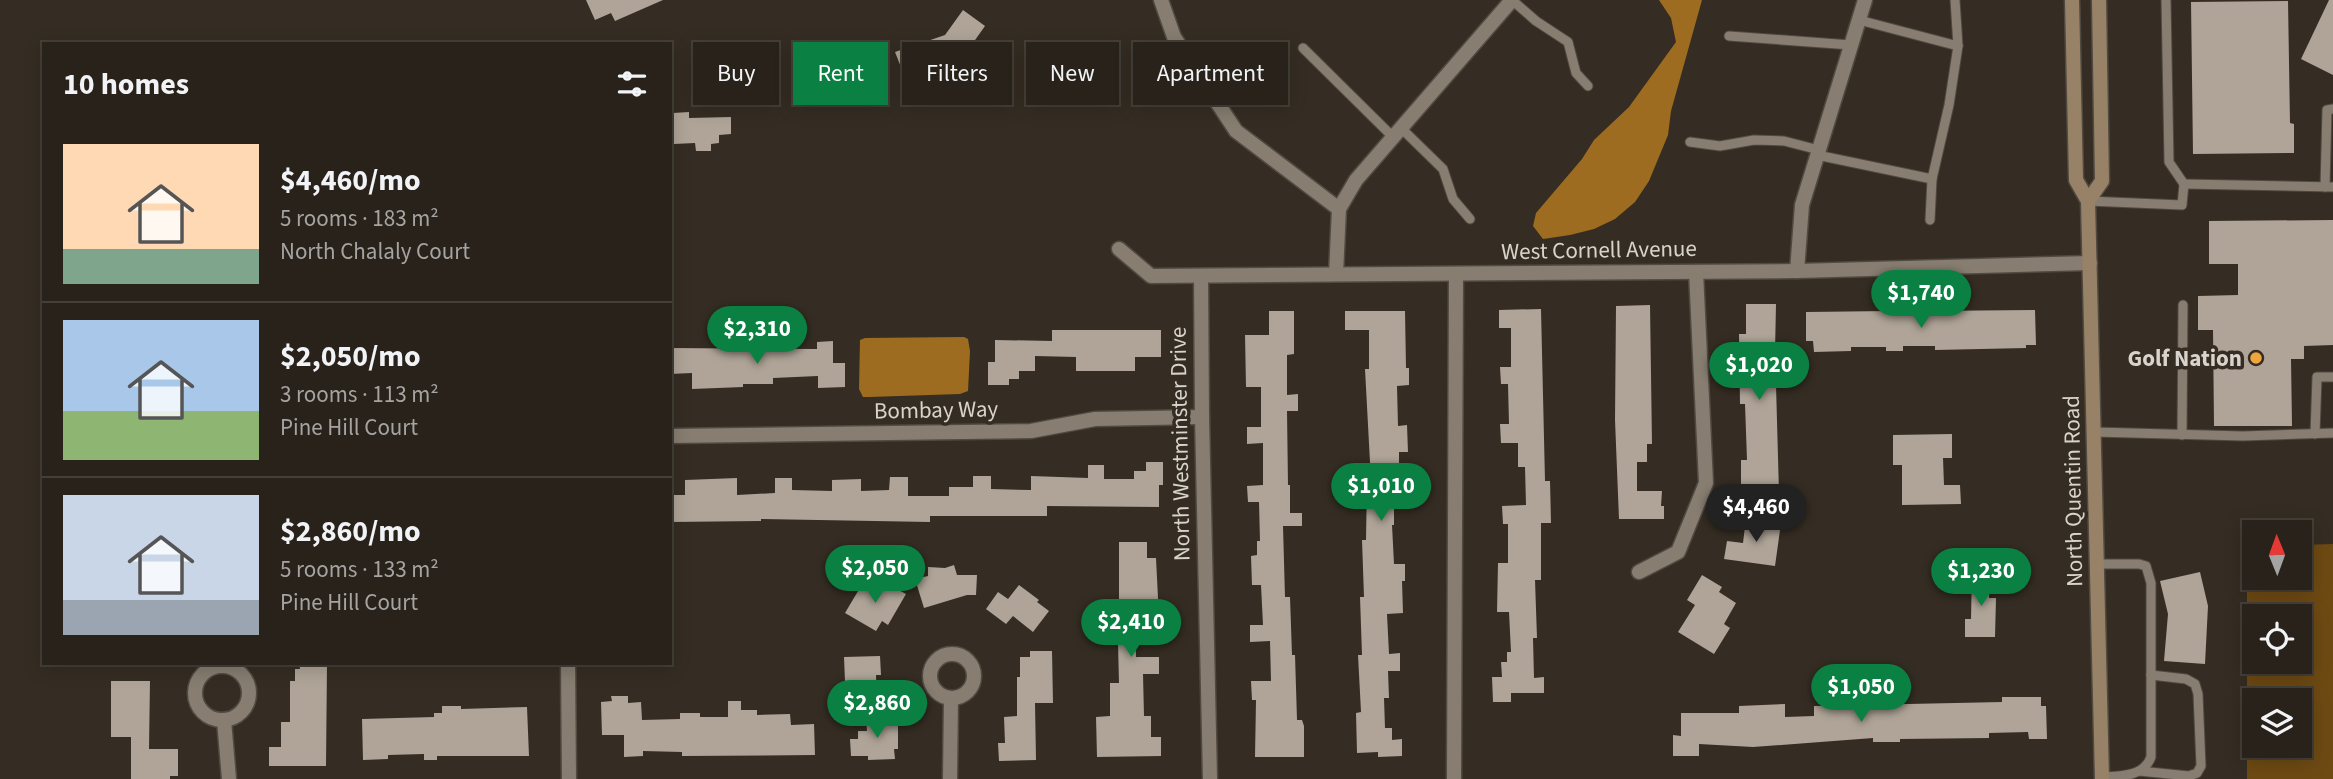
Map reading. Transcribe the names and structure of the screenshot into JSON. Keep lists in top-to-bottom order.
{
  "streets": {
    "main road": ["North Quentin Road"],
    "street": ["West Cornell Avenue", "Bombay Way", "North Westminster Drive"]
  },
  "crossings": [
    ["West Cornell Avenue", "North Westminster Drive"],
    ["West Cornell Avenue", "North Quentin Road"],
    ["Bombay Way", "North Westminster Drive"]
  ],
  "places": ["Golf Nation"],
  "north": "top",
  "page": {
    "chip": [
      "Buy",
      "Rent",
      "Filters",
      "New",
      "Apartment"
    ],
    "heading": "10 homes",
    "list": [
      {
        "name": "$4,460/mo",
        "note": "5 rooms · 183 m² · North Chalaly Court"
      },
      {
        "name": "$2,050/mo",
        "note": "3 rooms · 113 m² · Pine Hill Court"
      },
      {
        "name": "$2,860/mo",
        "note": "5 rooms · 133 m² · Pine Hill Court"
      }
    ],
    "price": [
      "$1,740",
      "$2,310",
      "$1,020",
      "$1,010",
      "$4,460",
      "$2,050",
      "$1,230",
      "$2,410",
      "$1,050",
      "$2,860"
    ]
  }
}
